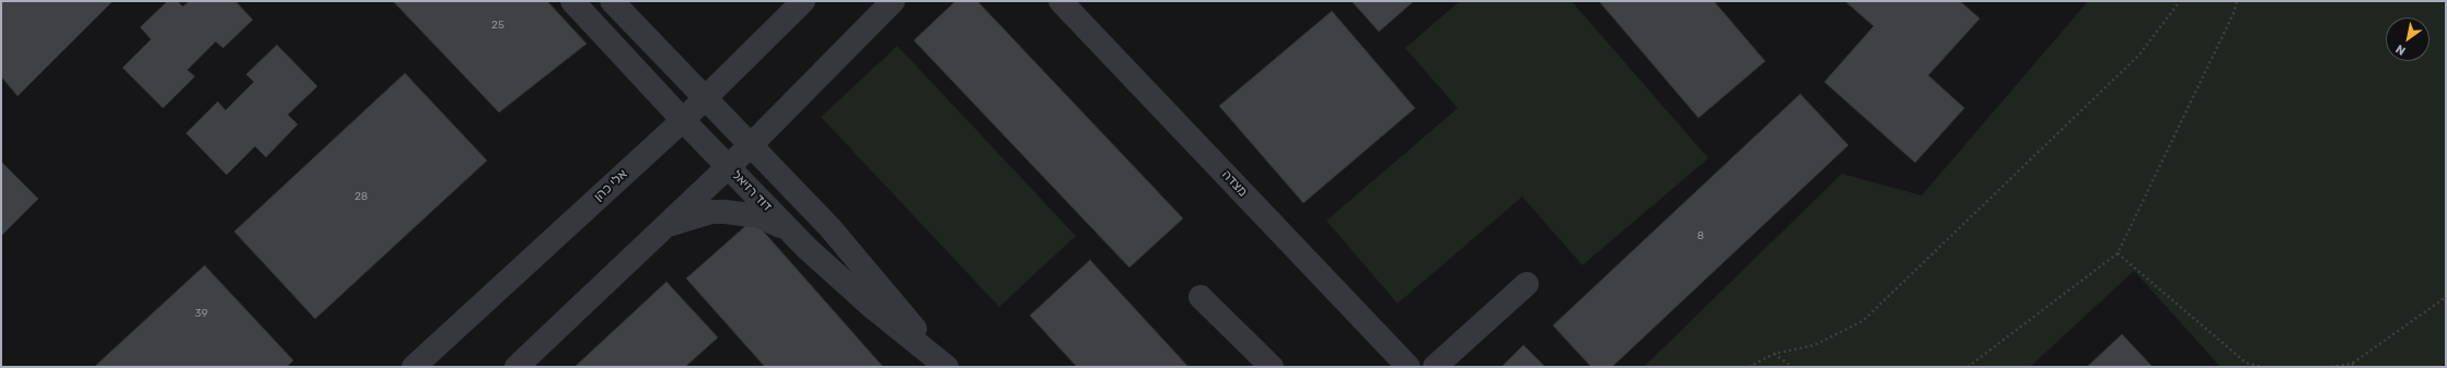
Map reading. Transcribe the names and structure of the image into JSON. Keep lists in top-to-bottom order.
{
  "streets": {
    "street": ["מצדה", "אלי כהן", "דוד רזיאל"]
  },
  "crossings": [
    ["אלי כהן", "דוד רזיאל"]
  ],
  "house_numbers": [
    "25",
    "28",
    "8",
    "39"
  ],
  "north": "bottom left"
}
